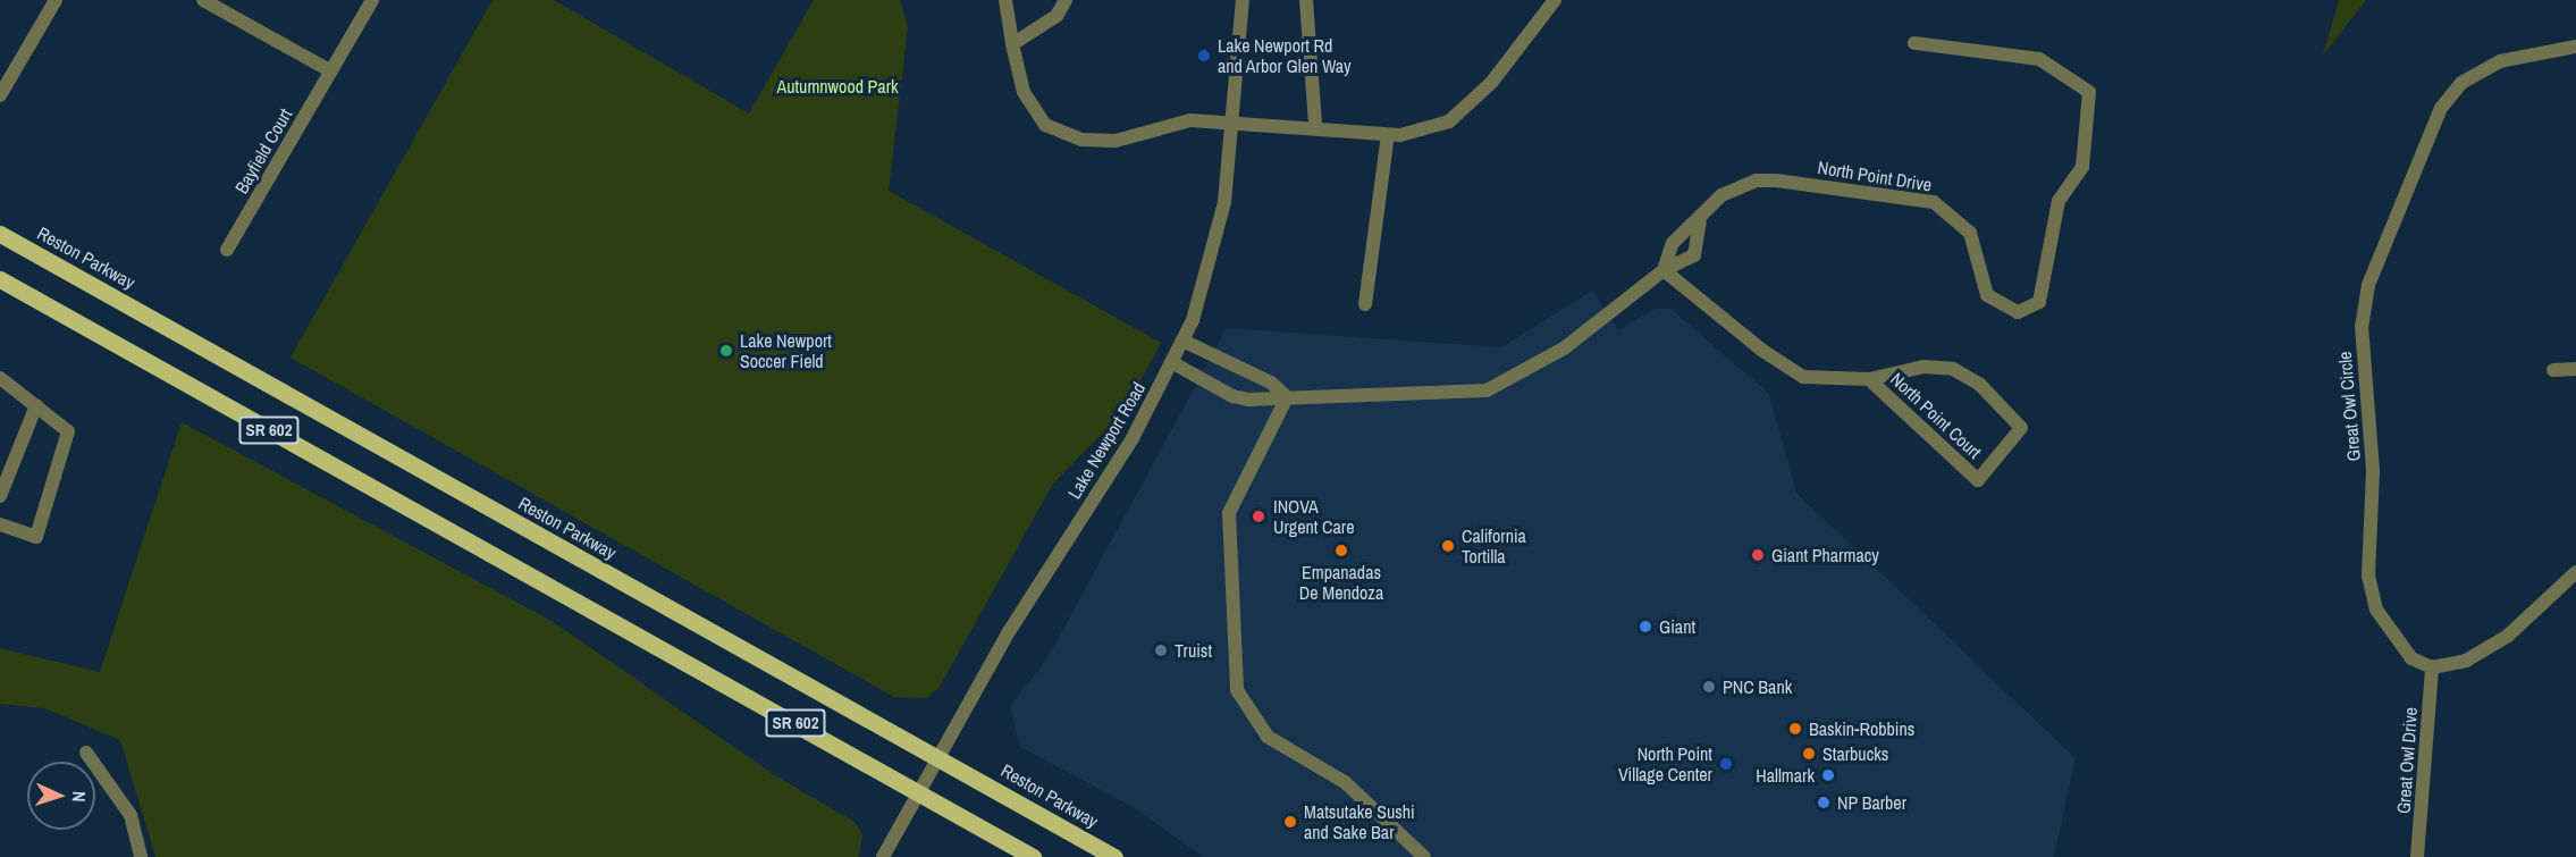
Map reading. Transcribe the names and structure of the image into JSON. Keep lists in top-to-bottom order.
{
  "streets": {
    "main road": ["Reston Parkway", "SR 602"],
    "street": [
      "Bayfield Court",
      "North Point Drive",
      "Great Owl Circle",
      "North Point Court",
      "Lake Newport Road",
      "Great Owl Drive"
    ]
  },
  "crossings": [
    ["North Point Drive", "North Point Court"],
    ["North Point Drive", "Lake Newport Road"],
    ["Reston Parkway", "Lake Newport Road"],
    ["Great Owl Circle", "Great Owl Drive"],
    ["SR 602", "Lake Newport Road"]
  ],
  "parks": ["Autumnwood Park"],
  "places": [
    "Lake Newport Rd and Arbor Glen Way",
    "Lake Newport Soccer Field",
    "INOVA Urgent Care",
    "California Tortilla",
    "Empanadas De Mendoza",
    "Giant Pharmacy",
    "Giant",
    "Truist",
    "PNC Bank",
    "Baskin-Robbins",
    "Starbucks",
    "North Point Village Center",
    "Hallmark",
    "NP Barber",
    "Matsutake Sushi and Sake Bar"
  ],
  "north": "right"
}
